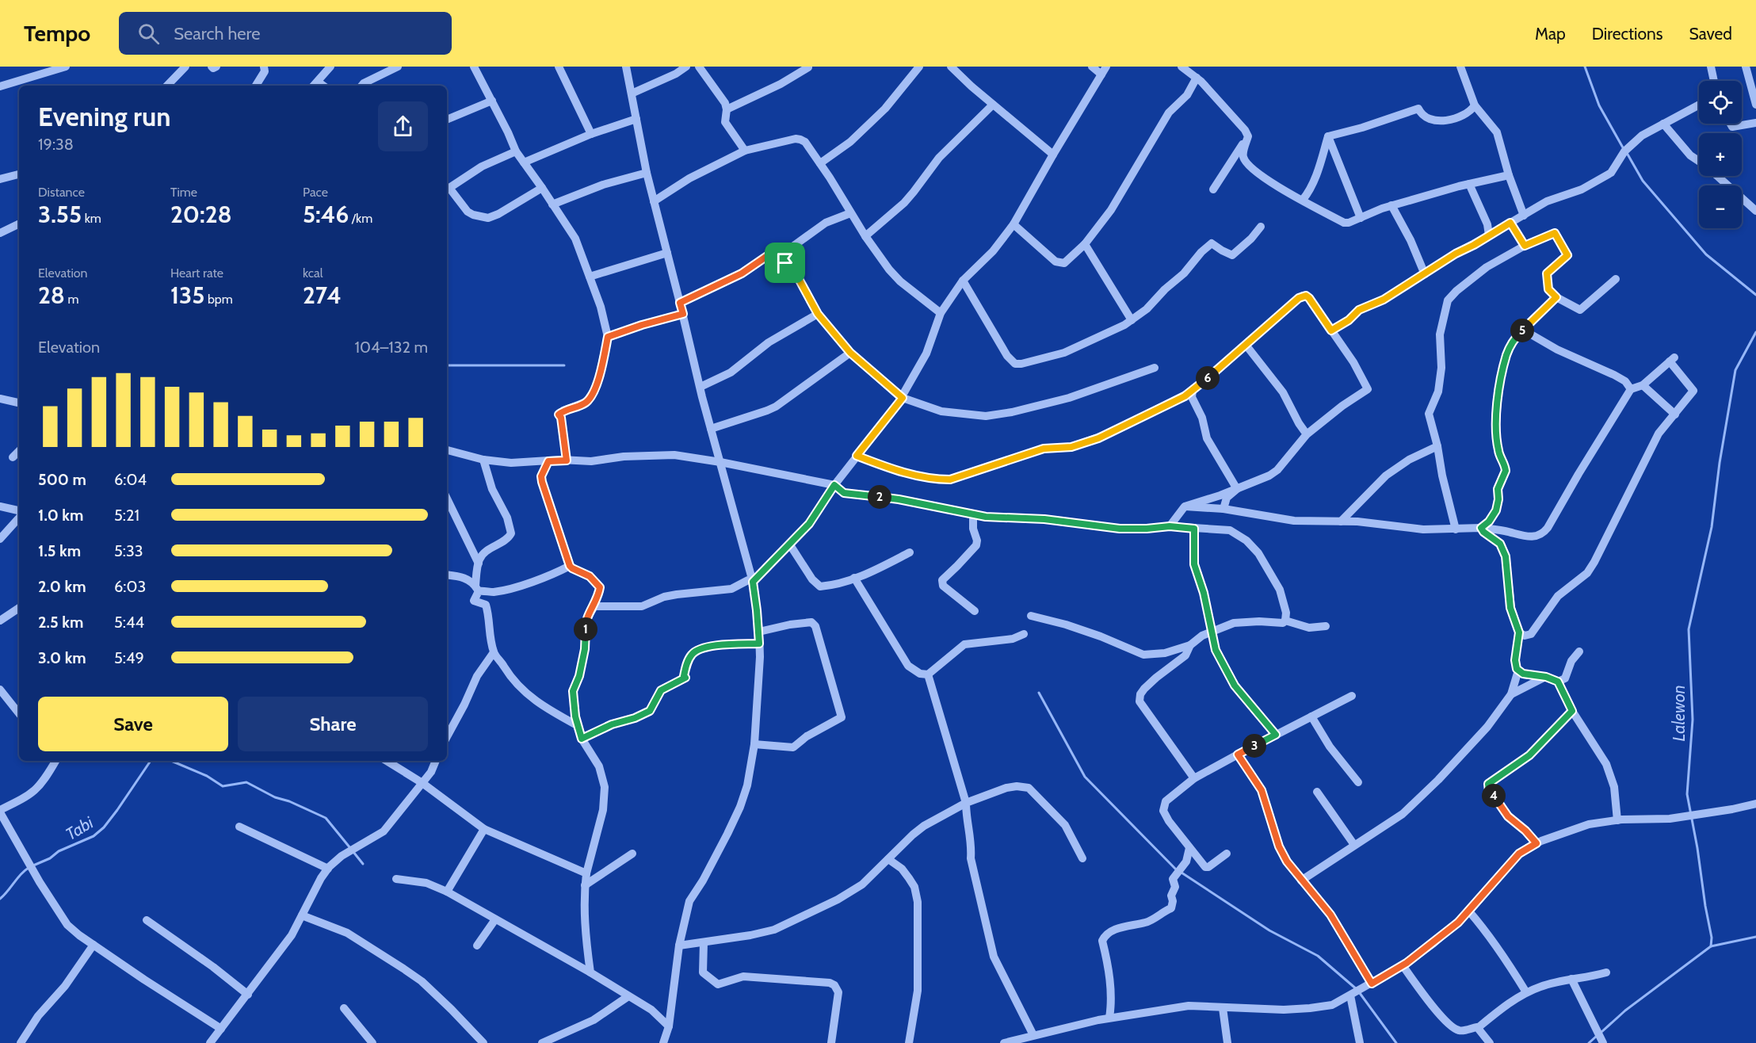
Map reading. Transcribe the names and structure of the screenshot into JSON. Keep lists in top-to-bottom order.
{
  "water": ["Lalewon", "Tabi"],
  "page": {
    "header": "Tempo",
    "search": "Search here",
    "nav": ["Map", "Directions", "Saved"],
    "map_buttons": ["+", "−"],
    "heading": ["Evening run", "19:38"],
    "stats": [
      ["Distance", "3.55 km"],
      ["Time", "20:28"],
      ["Pace", "5:46 /km"],
      ["Elevation", "28 m"],
      ["Heart rate", "135 bpm"],
      ["kcal", "274"]
    ],
    "pins": [
      "5",
      "6",
      "2",
      "1",
      "3",
      "4"
    ],
    "chart": ["Elevation", "104–132 m"],
    "list": [
      {
        "name": "500 m",
        "note": "6:04"
      },
      {
        "name": "1.0 km",
        "note": "5:21"
      },
      {
        "name": "1.5 km",
        "note": "5:33"
      },
      {
        "name": "2.0 km",
        "note": "6:03"
      },
      {
        "name": "2.5 km",
        "note": "5:44"
      },
      {
        "name": "3.0 km",
        "note": "5:49"
      }
    ],
    "buttons": ["Save", "Share"]
  }
}
